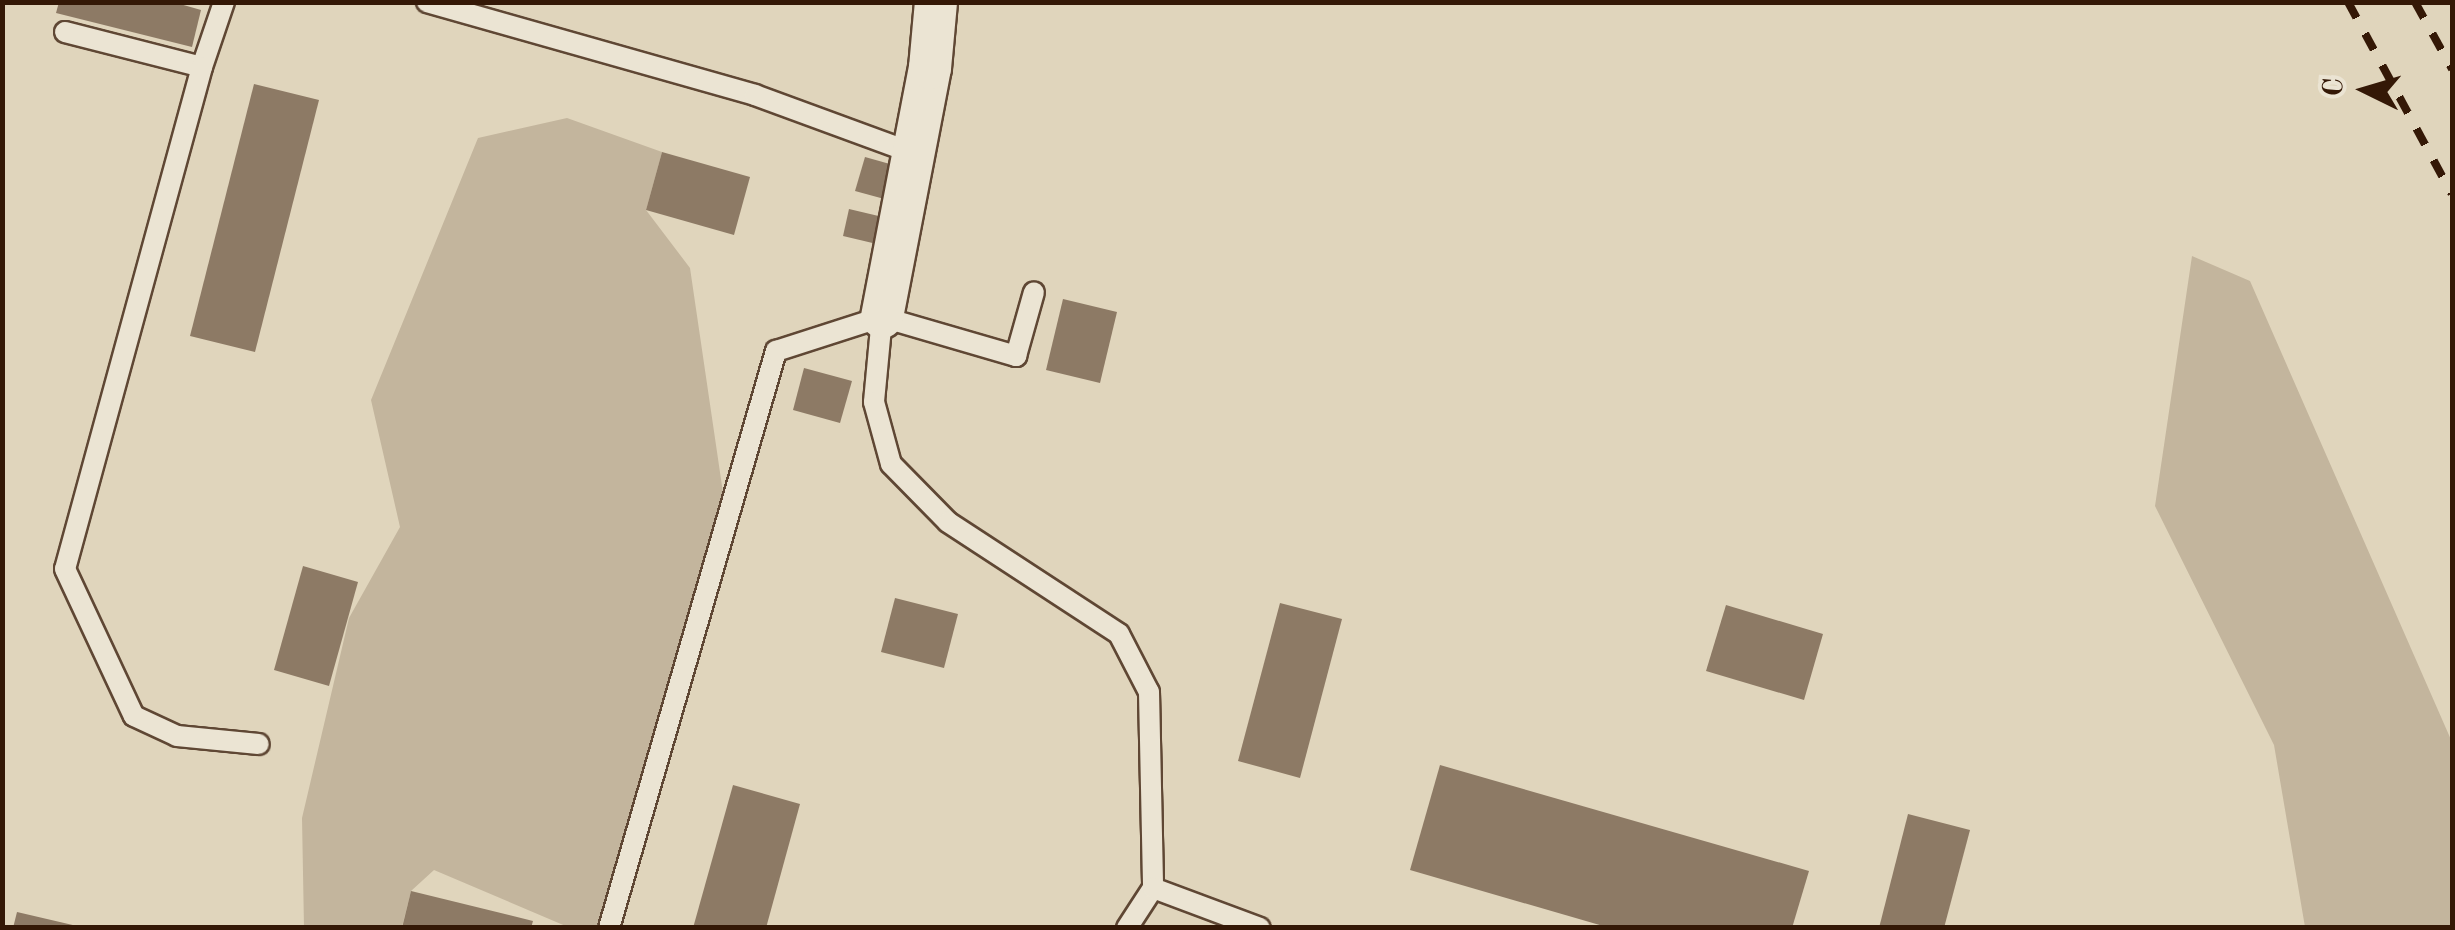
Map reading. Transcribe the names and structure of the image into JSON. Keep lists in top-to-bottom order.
{
  "north": "left"
}
